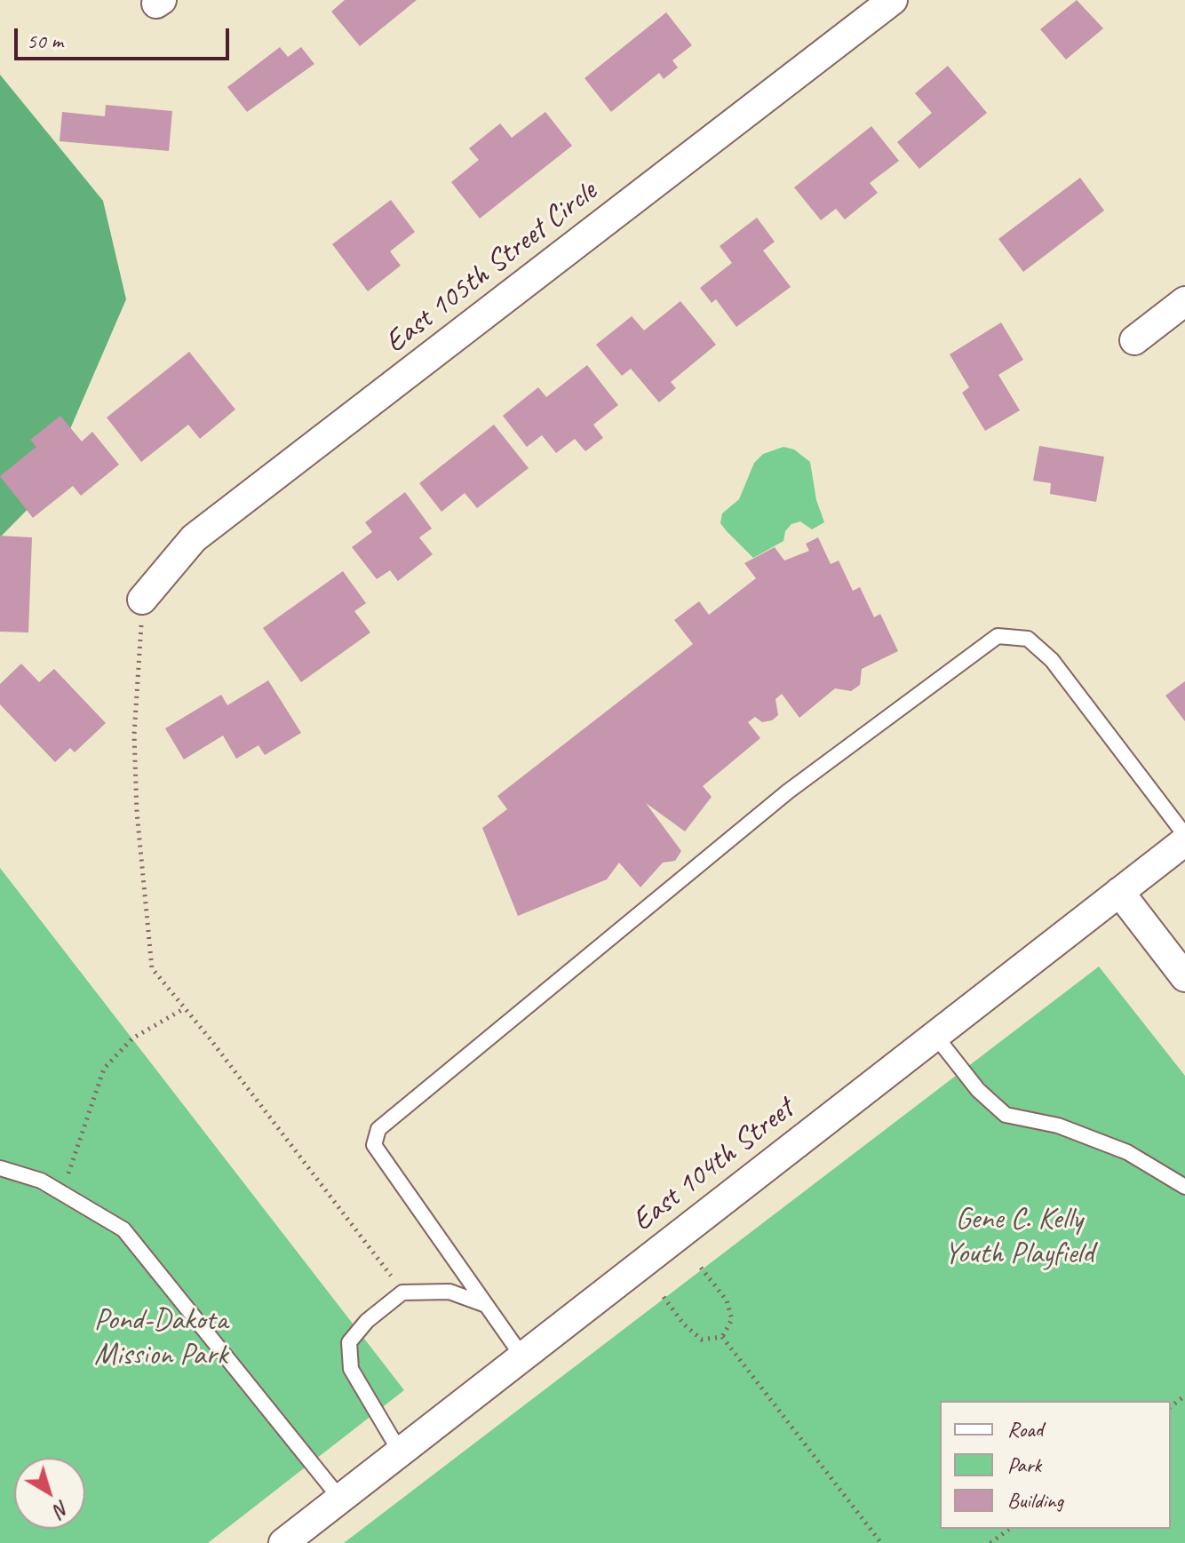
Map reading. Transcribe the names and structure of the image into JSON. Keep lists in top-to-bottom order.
{
  "streets": {
    "street": ["East 105th Street Circle", "East 104th Street"]
  },
  "parks": ["Gene C. Kelly Youth Playfield", "Pond-Dakota Mission Park"],
  "legend": ["Road", "Park", "Building"],
  "scale_bar": "50 m",
  "north": "bottom right"
}
